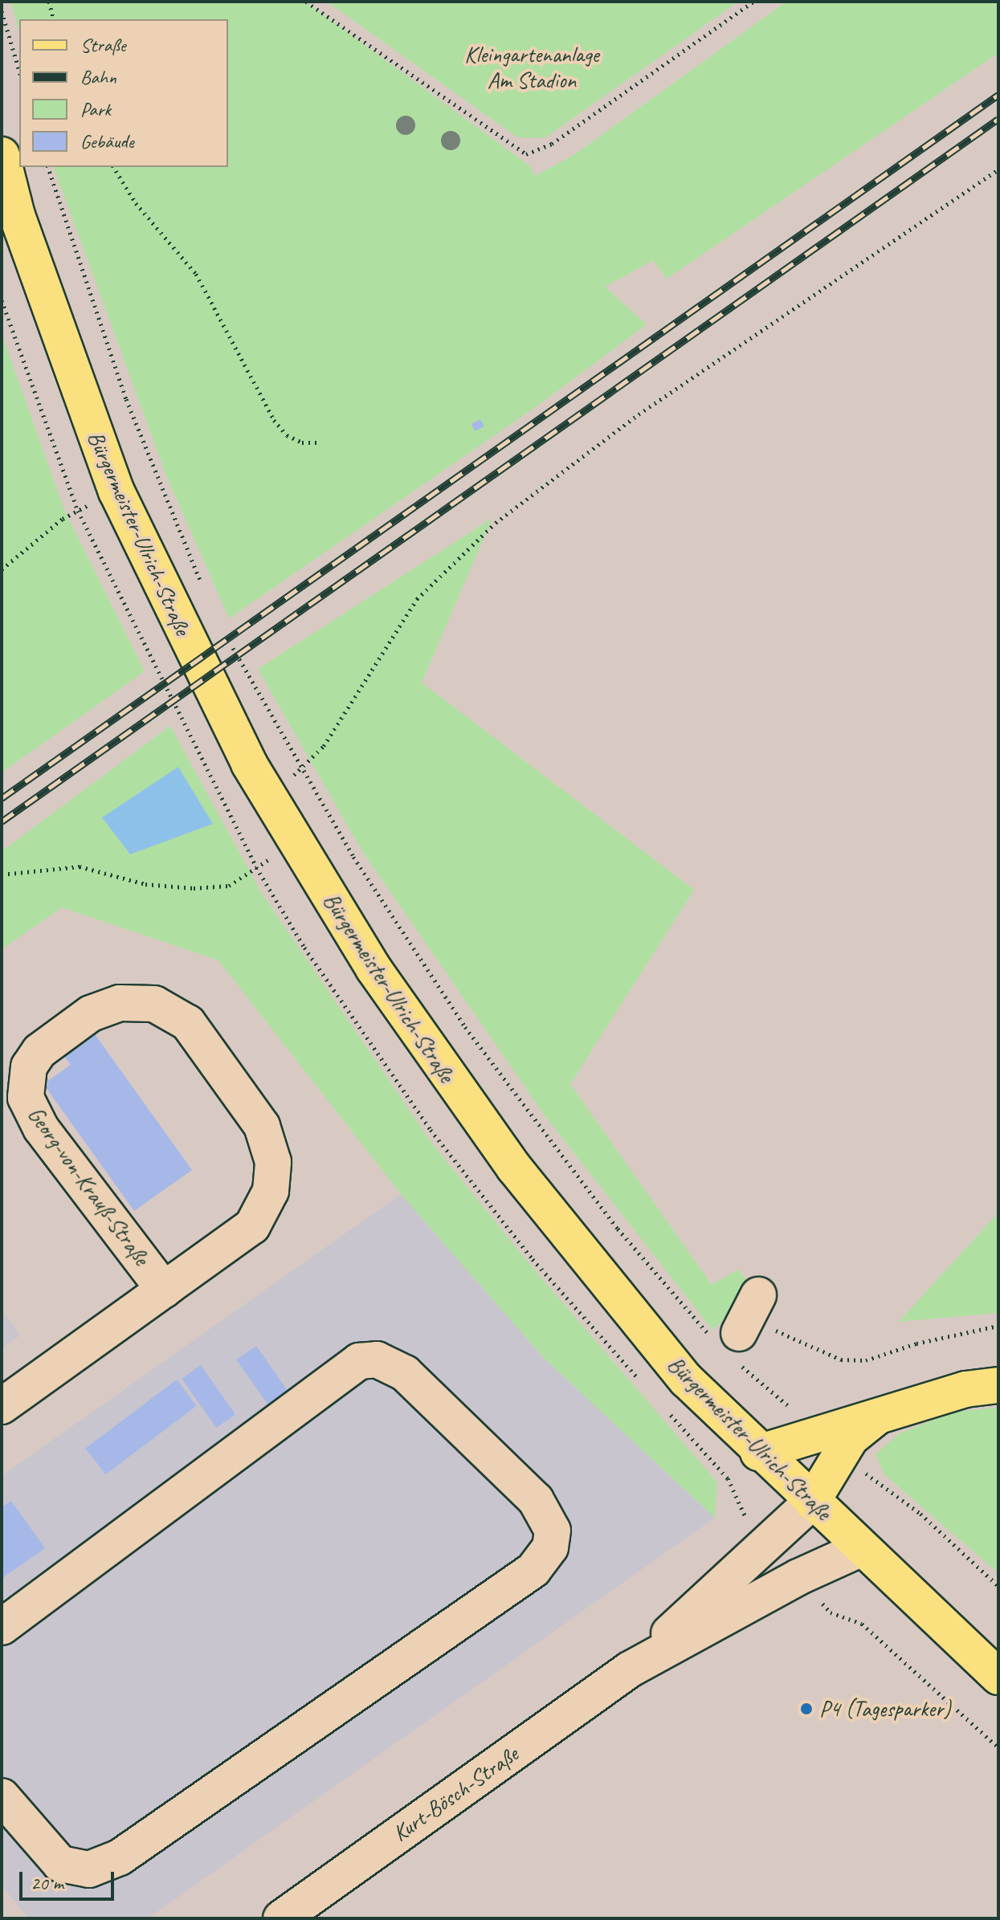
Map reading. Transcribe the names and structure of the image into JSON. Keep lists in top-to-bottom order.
{
  "streets": {
    "main road": ["Bürgermeister-Ulrich-Straße"],
    "street": ["Georg-von-Krauß-Straße", "Kurt-Bösch-Straße"]
  },
  "crossings": [
    ["Bürgermeister-Ulrich-Straße", "Kurt-Bösch-Straße"]
  ],
  "parks": ["Kleingartenanlage Am Stadion"],
  "places": ["P4 (Tagesparker)"],
  "legend": [
    "Straße",
    "Bahn",
    "Park",
    "Gebäude"
  ],
  "scale_bar": "20 m"
}
